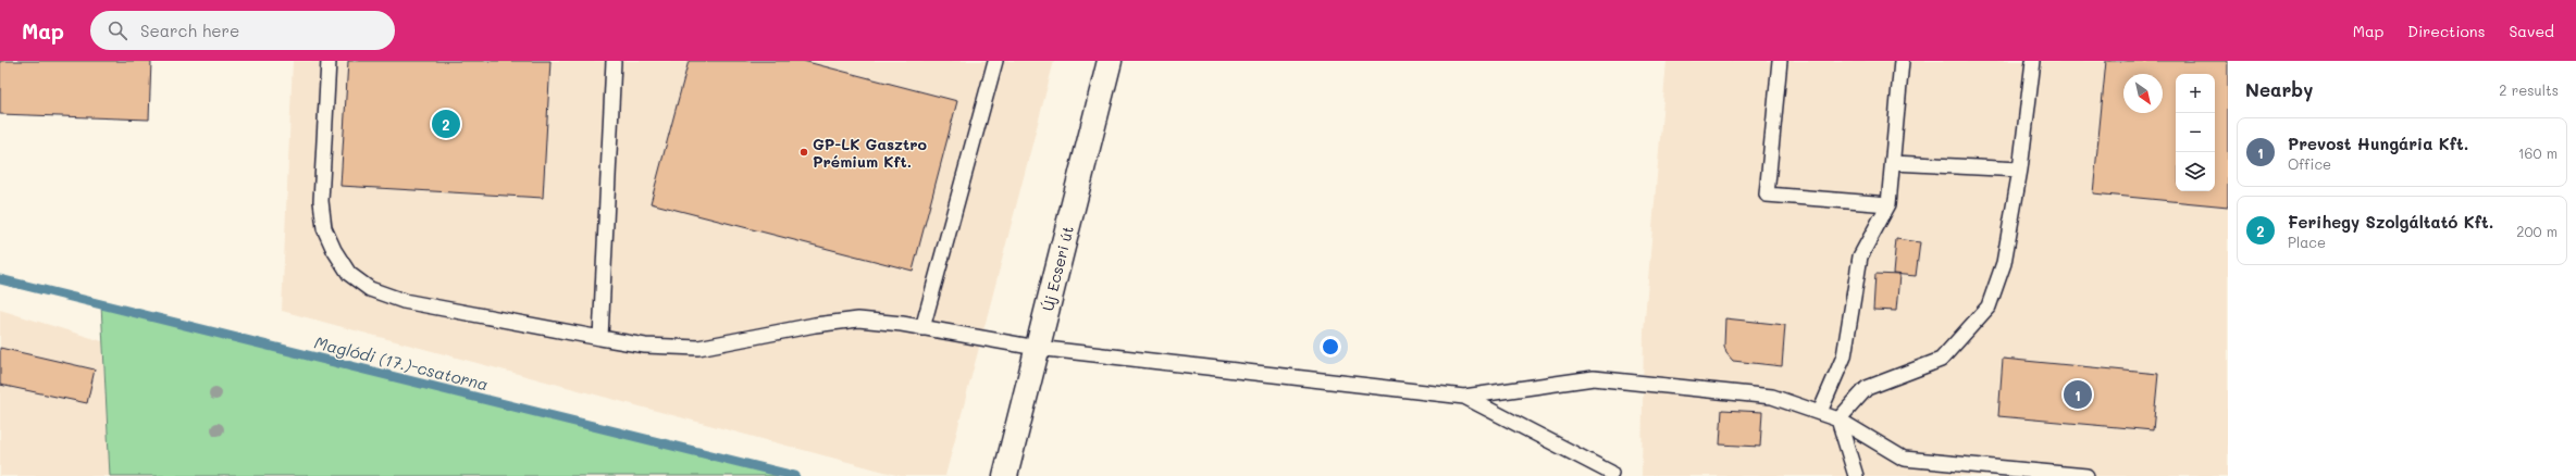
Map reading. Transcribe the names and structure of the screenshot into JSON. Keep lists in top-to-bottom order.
{
  "streets": {
    "main road": ["Új Ecseri út"]
  },
  "water": ["Maglódi (17.)-csatorna"],
  "places": ["GP-LK Gasztro Prémium Kft."],
  "north": "bottom right",
  "page": {
    "header": "Map",
    "search": "Search here",
    "nav": ["Map", "Directions", "Saved"],
    "heading": ["Nearby", "2 results"],
    "map_buttons": ["+", "−"],
    "pins": ["2", "1"],
    "list": [
      {
        "mark": "1",
        "name": "Prevost Hungária Kft.",
        "note": "Office",
        "value": "160 m"
      },
      {
        "mark": "2",
        "name": "Ferihegy Szolgáltató Kft.",
        "note": "Place",
        "value": "200 m"
      }
    ]
  }
}
